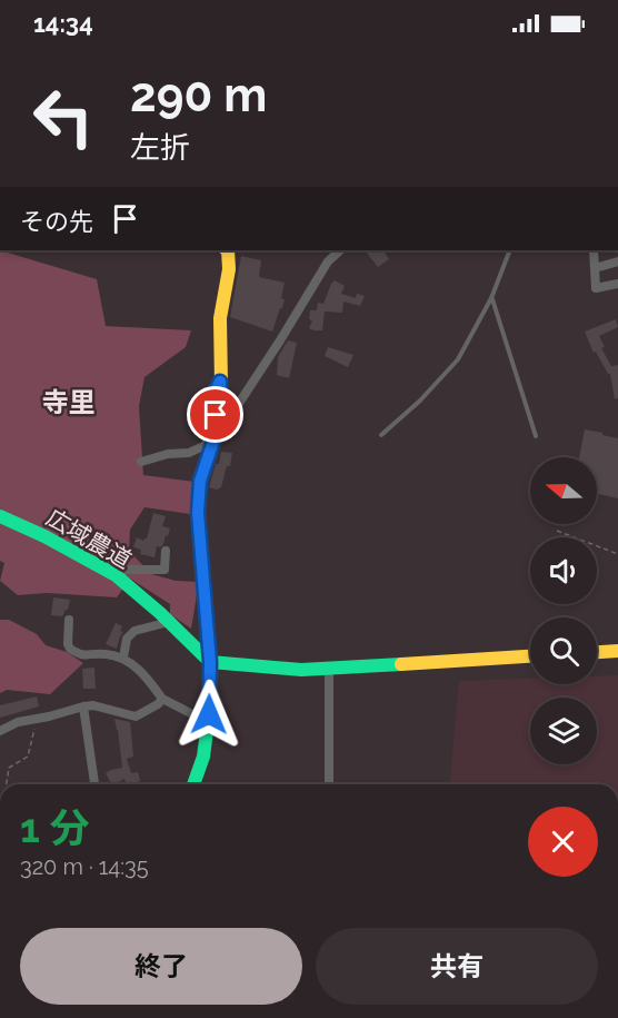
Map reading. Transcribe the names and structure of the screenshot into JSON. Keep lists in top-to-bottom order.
{
  "streets": {
    "street": ["広域農道"]
  },
  "districts": ["寺里"],
  "north": "left",
  "page": {
    "status": "14:34",
    "turn": ["290 m", "左折"],
    "then": "その先",
    "heading": ["1 分", "320 m · 14:35"],
    "buttons": ["終了", "共有"]
  }
}
